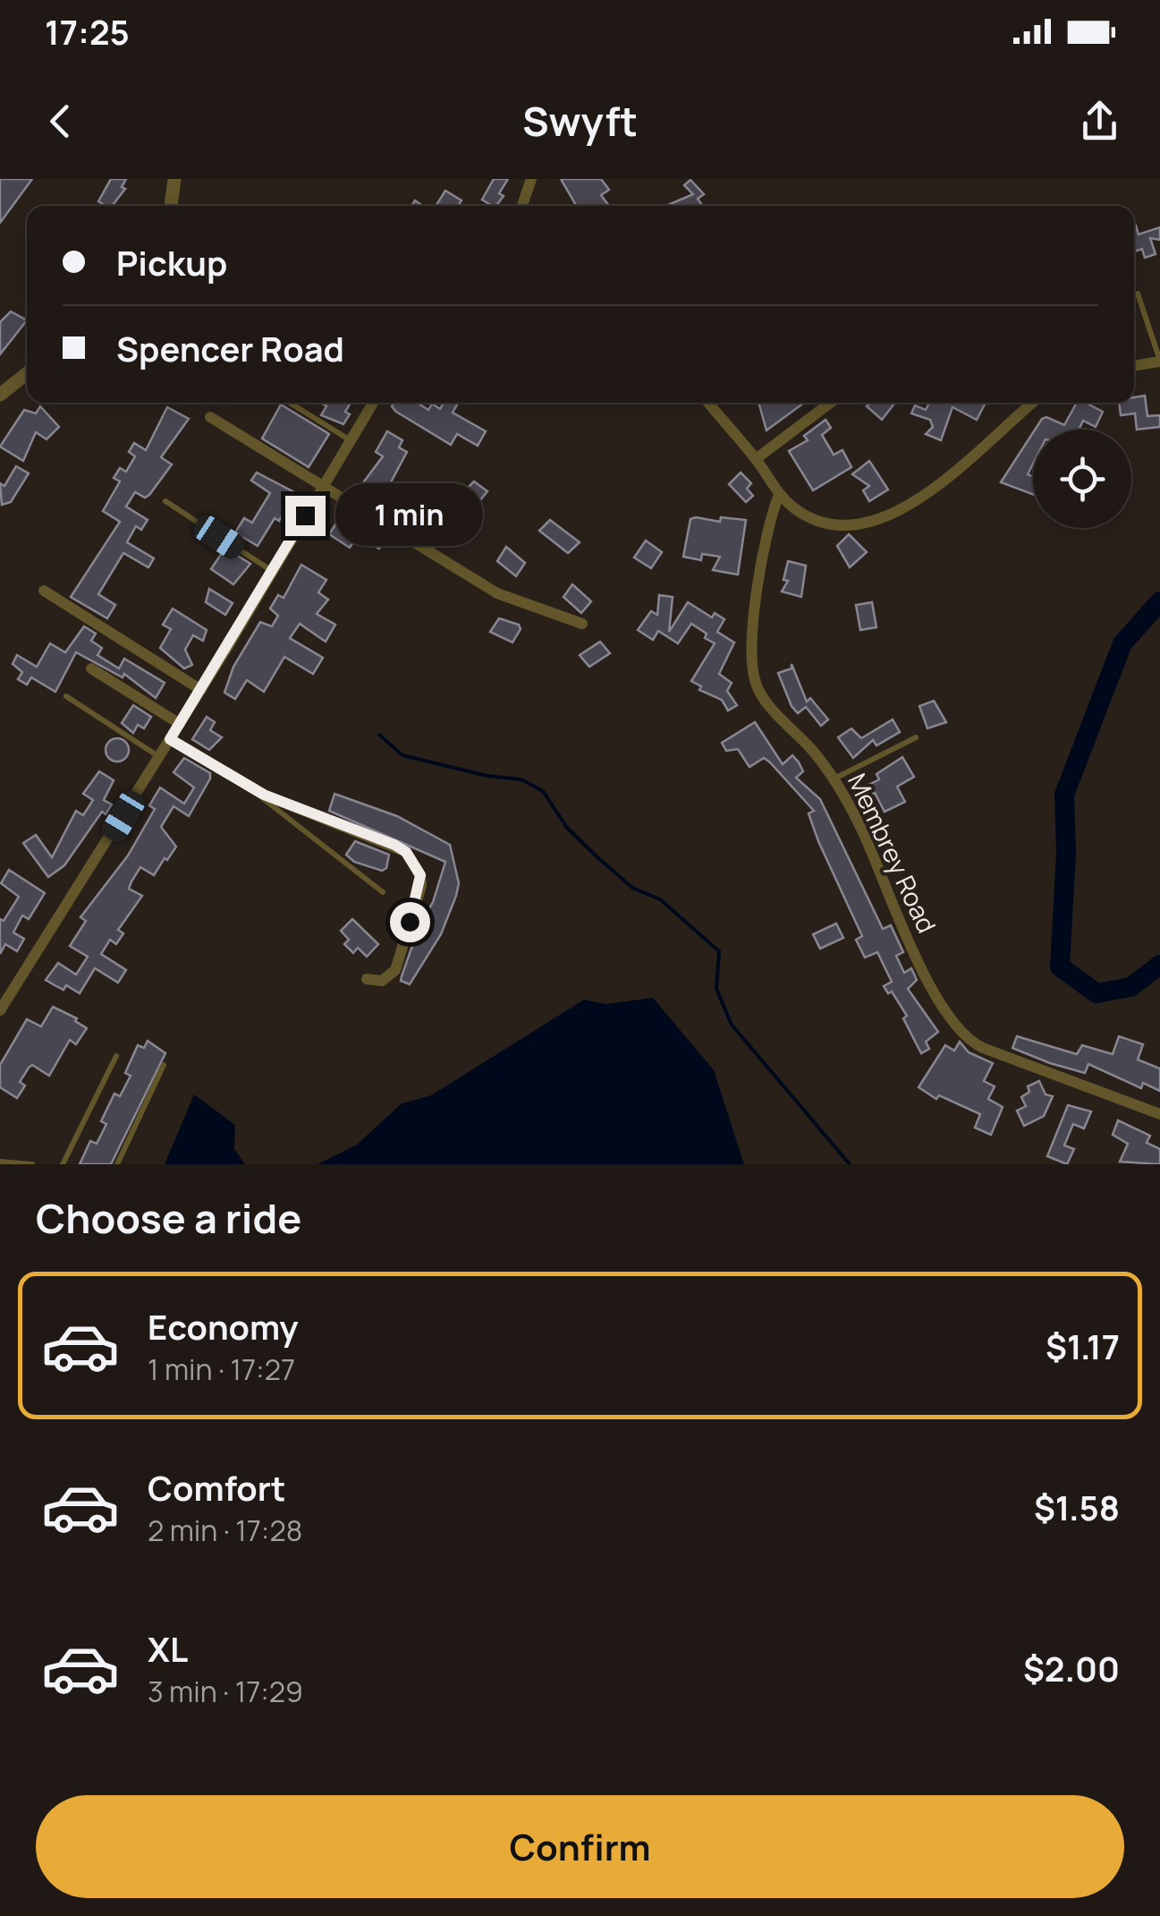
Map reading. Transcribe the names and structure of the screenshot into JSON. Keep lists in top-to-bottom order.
{
  "streets": {
    "street": ["Membrey Road"]
  },
  "page": {
    "status": "17:25",
    "header": "Swyft",
    "banner": ["Pickup", "Spencer Road"],
    "bubble": "1 min",
    "heading": "Choose a ride",
    "list": [
      {
        "name": "Economy",
        "note": "1 min · 17:27",
        "value": "$1.17"
      },
      {
        "name": "Comfort",
        "note": "2 min · 17:28",
        "value": "$1.58"
      },
      {
        "name": "XL",
        "note": "3 min · 17:29",
        "value": "$2.00"
      }
    ],
    "buttons": "Confirm"
  }
}
